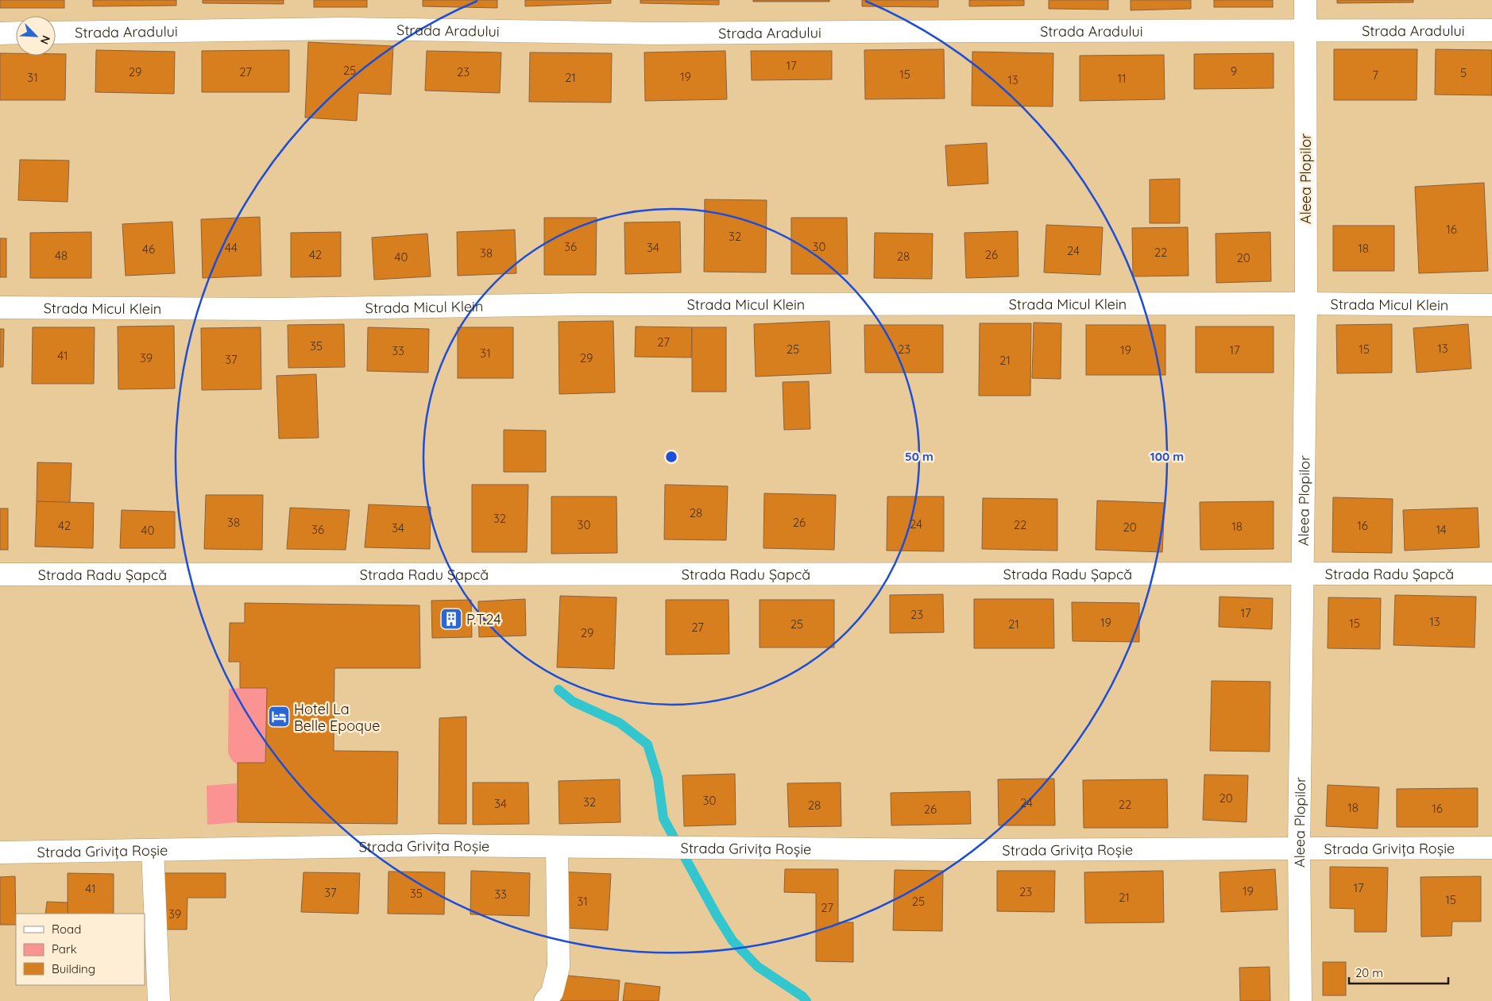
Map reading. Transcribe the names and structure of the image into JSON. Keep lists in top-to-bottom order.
{
  "streets": {
    "street": [
      "Strada Aradului",
      "Aleea Plopilor",
      "Strada Micul Klein",
      "Strada Radu Șapcă",
      "Strada Grivița Roșie"
    ]
  },
  "crossings": [
    ["Strada Aradului", "Aleea Plopilor"],
    ["Aleea Plopilor", "Strada Micul Klein"],
    ["Aleea Plopilor", "Strada Radu Șapcă"],
    ["Aleea Plopilor", "Strada Grivița Roșie"]
  ],
  "places": {
    "building": ["P.T.24"],
    "hotel": ["Hotel La Belle Epoque"]
  },
  "house_numbers": [
    "17",
    "25",
    "9",
    "29",
    "27",
    "23",
    "5",
    "15",
    "7",
    "19",
    "31",
    "21",
    "11",
    "13",
    "16",
    "32",
    "36",
    "30",
    "44",
    "34",
    "18",
    "46",
    "24",
    "22",
    "38",
    "42",
    "26",
    "48",
    "28",
    "40",
    "20",
    "27",
    "35",
    "13",
    "25",
    "23",
    "15",
    "19",
    "17",
    "33",
    "31",
    "41",
    "39",
    "29",
    "37",
    "21",
    "28",
    "32",
    "38",
    "26",
    "24",
    "30",
    "22",
    "42",
    "16",
    "18",
    "20",
    "34",
    "36",
    "14",
    "40",
    "17",
    "23",
    "13",
    "19",
    "15",
    "25",
    "21",
    "27",
    "29",
    "20",
    "30",
    "32",
    "24",
    "34",
    "22",
    "28",
    "18",
    "16",
    "26",
    "17",
    "41",
    "19",
    "23",
    "37",
    "35",
    "33",
    "21",
    "15",
    "31",
    "25",
    "27",
    "39"
  ],
  "legend": ["Road", "Park", "Building"],
  "scale_bar": "20 m",
  "north": "bottom right",
  "rings": ["50 m", "100 m"]
}
